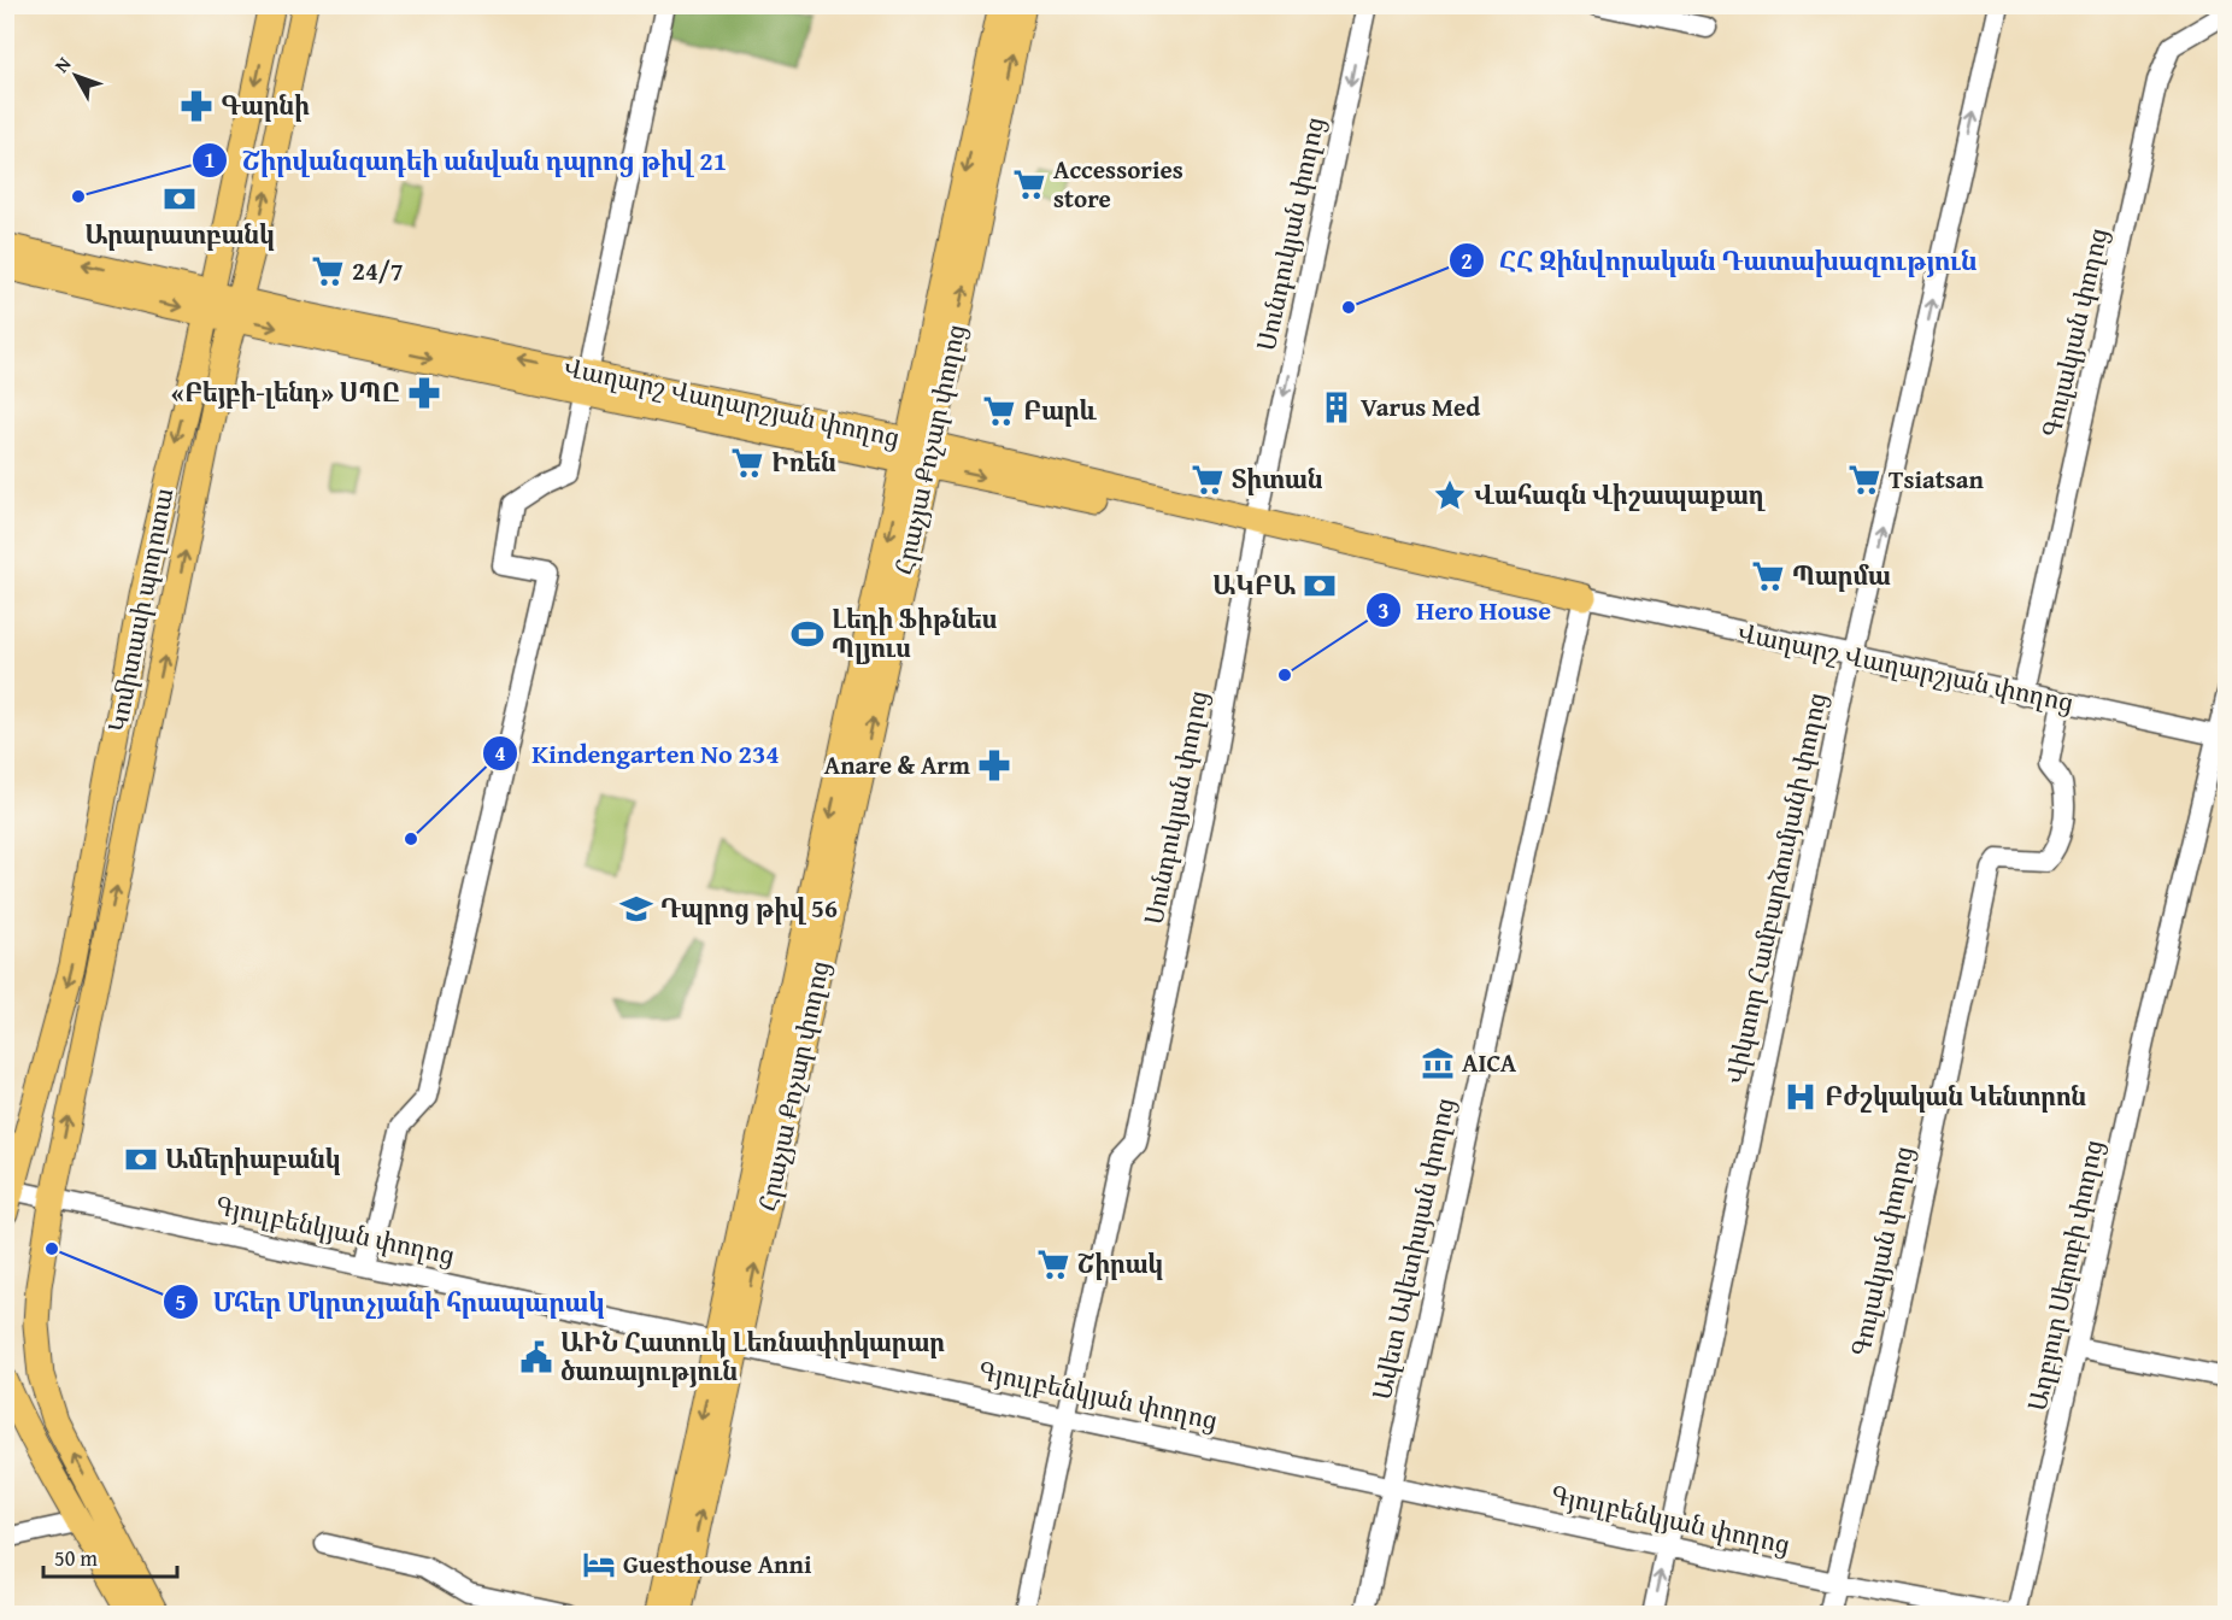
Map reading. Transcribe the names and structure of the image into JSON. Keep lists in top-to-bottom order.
{
  "streets": {
    "main road": ["Վաղարշ Վաղարշյան փողոց", "Հրաչյա Քոչար փողոց", "Կոմիտասի պողոտա"],
    "street": [
      "Սունդուկյան փողոց",
      "Գուլակյան փողոց",
      "Վիկտոր Համբարձումյանի փողոց",
      "Գյուլբենկյան փողոց",
      "Ավետ Ավետիսյան փողոց",
      "Աղբյուր Սերոբի փողոց"
    ]
  },
  "crossings": [
    ["Սունդուկյան փողոց", "Վաղարշ Վաղարշյան փողոց"],
    ["Սունդուկյան փողոց", "Գյուլբենկյան փողոց"],
    ["Գուլակյան փողոց", "Վաղարշ Վաղարշյան փողոց"],
    ["Գուլակյան փողոց", "Գյուլբենկյան փողոց"],
    ["Վաղարշ Վաղարշյան փողոց", "Հրաչյա Քոչար փողոց"],
    ["Վաղարշ Վաղարշյան փողոց", "Կոմիտասի պողոտա"],
    ["Վաղարշ Վաղարշյան փողոց", "Վիկտոր Համբարձումյանի փողոց"],
    ["Վաղարշ Վաղարշյան փողոց", "Ավետ Ավետիսյան փողոց"],
    ["Վաղարշ Վաղարշյան փողոց", "Աղբյուր Սերոբի փողոց"],
    ["Հրաչյա Քոչար փողոց", "Գյուլբենկյան փողոց"],
    ["Կոմիտասի պողոտա", "Գյուլբենկյան փողոց"],
    ["Վիկտոր Համբարձումյանի փողոց", "Գյուլբենկյան փողոց"],
    ["Գյուլբենկյան փողոց", "Ավետ Ավետիսյան փողոց"]
  ],
  "one_way": ["Վիկտոր Համբարձումյանի փողոց"],
  "places": {
    "pharmacy": ["Գարնի", "«Բեյբի-լենդ» ՍՊԸ", "Anare & Arm"],
    "supermarket": [
      "Accessories store",
      "24/7",
      "Բարև",
      "Իռեն",
      "Տիտան",
      "Tsiatsan",
      "Պարմա",
      "Շիրակ"
    ],
    "other": [
      "Շիրվանզադեի անվան դպրոց թիվ 21",
      "ՀՀ Զինվորական Դատախազություն",
      "Hero House",
      "Kindengarten No 234",
      "Մհեր Մկրտչյանի հրապարակ"
    ],
    "bank": ["Արարատբանկ", "ԱԿԲԱ", "Ամերիաբանկ"],
    "building": ["Varus Med"],
    "place": ["Վահագն Վիշապաքաղ"],
    "sports": ["Լեդի Ֆիթնես Պլյուս"],
    "school or university": ["Դպրոց թիվ 56"],
    "museum": ["AICA"],
    "hospital": ["Բժշկական Կենտրոն"],
    "public building": ["ԱԻՆ Հատուկ Լեռնափրկարար ծառայություն"],
    "hotel": ["Guesthouse Anni"]
  },
  "scale_bar": "50 m",
  "north": "top left"
}
